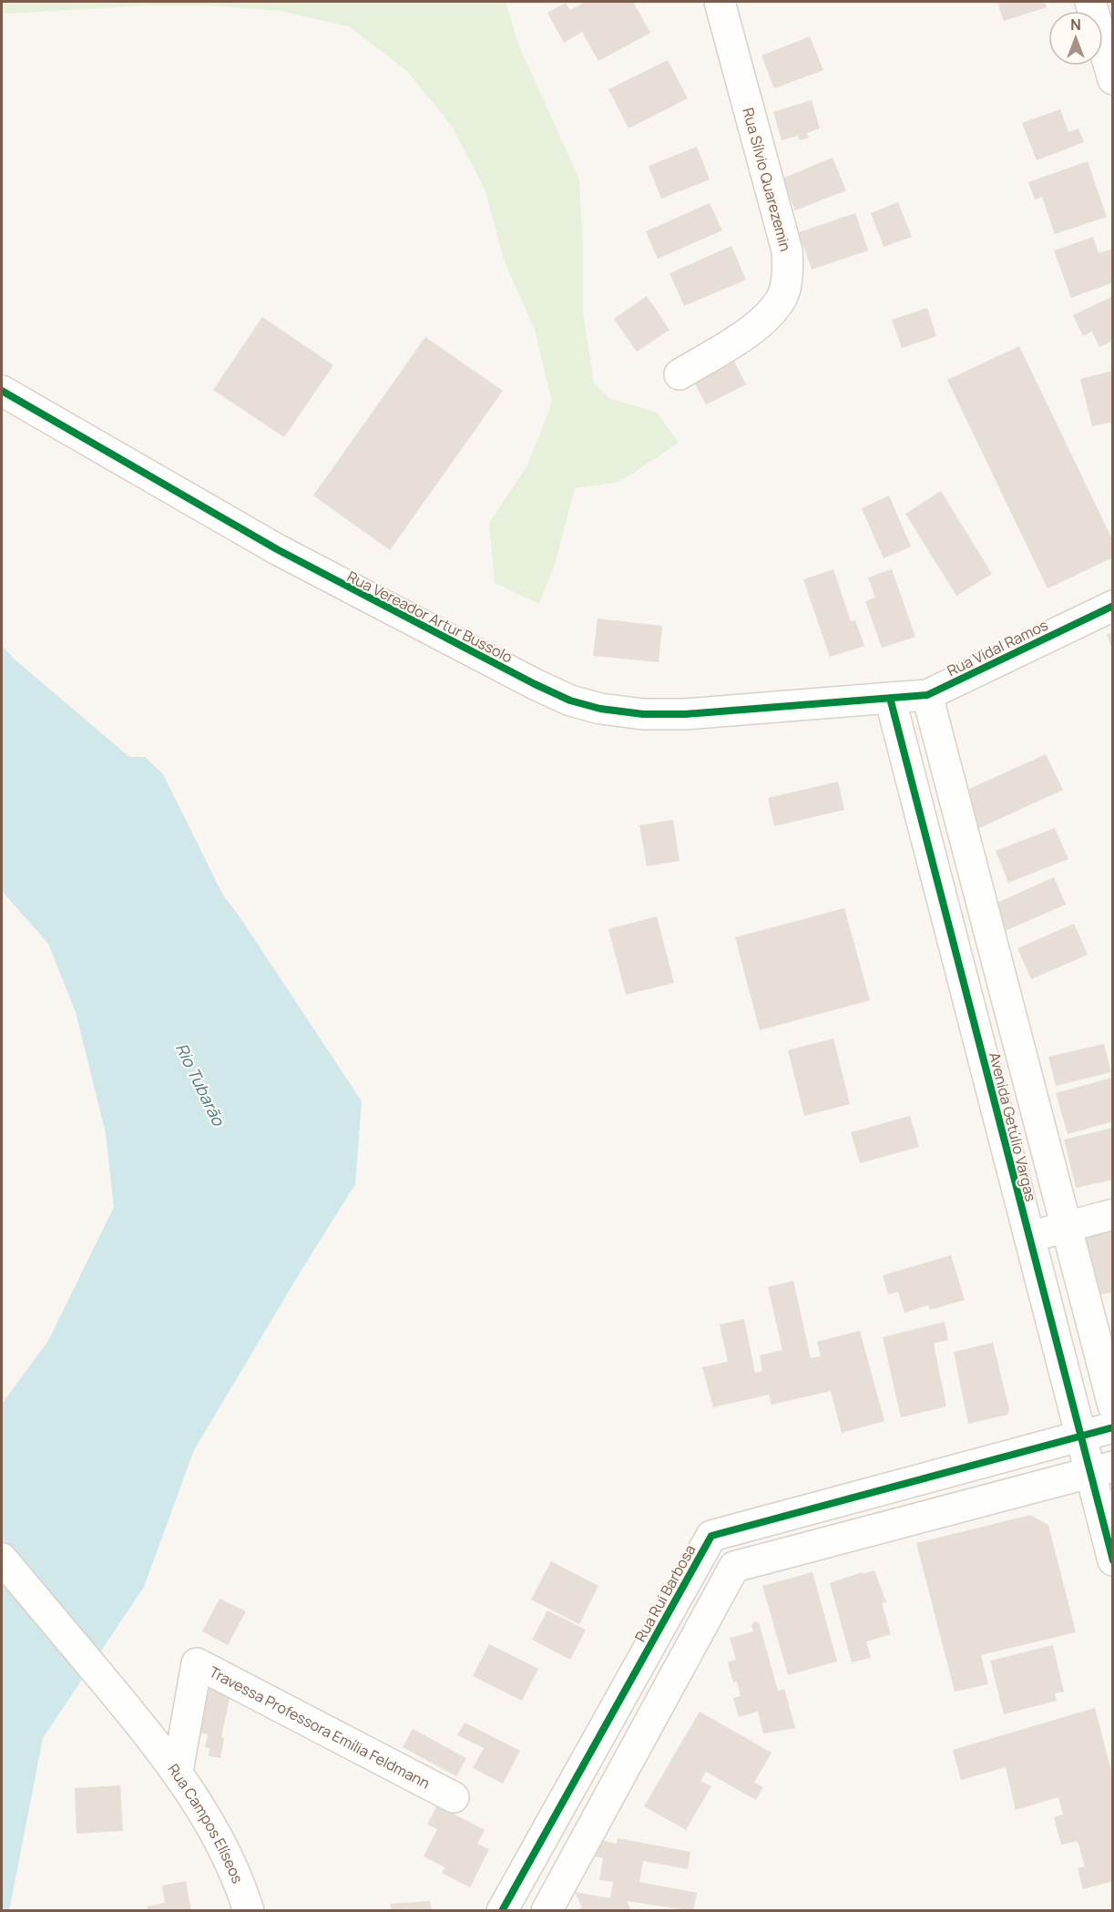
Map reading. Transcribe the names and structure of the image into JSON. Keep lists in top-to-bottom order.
{
  "streets": {
    "street": [
      "Rua Sílvio Quarezemin",
      "Rua Vereador Artur Bussolo",
      "Rua Vidal Ramos",
      "Avenida Getúlio Vargas",
      "Rua Rui Barbosa",
      "Travessa Professora Emília Feldmann",
      "Rua Campos Elíseos"
    ]
  },
  "crossings": [
    ["Rua Vereador Artur Bussolo", "Rua Vidal Ramos"],
    ["Rua Vereador Artur Bussolo", "Avenida Getúlio Vargas"],
    ["Rua Vidal Ramos", "Avenida Getúlio Vargas"],
    ["Avenida Getúlio Vargas", "Rua Rui Barbosa"],
    ["Travessa Professora Emília Feldmann", "Rua Campos Elíseos"]
  ],
  "water": ["Rio Tubarão"],
  "north": "top"
}
